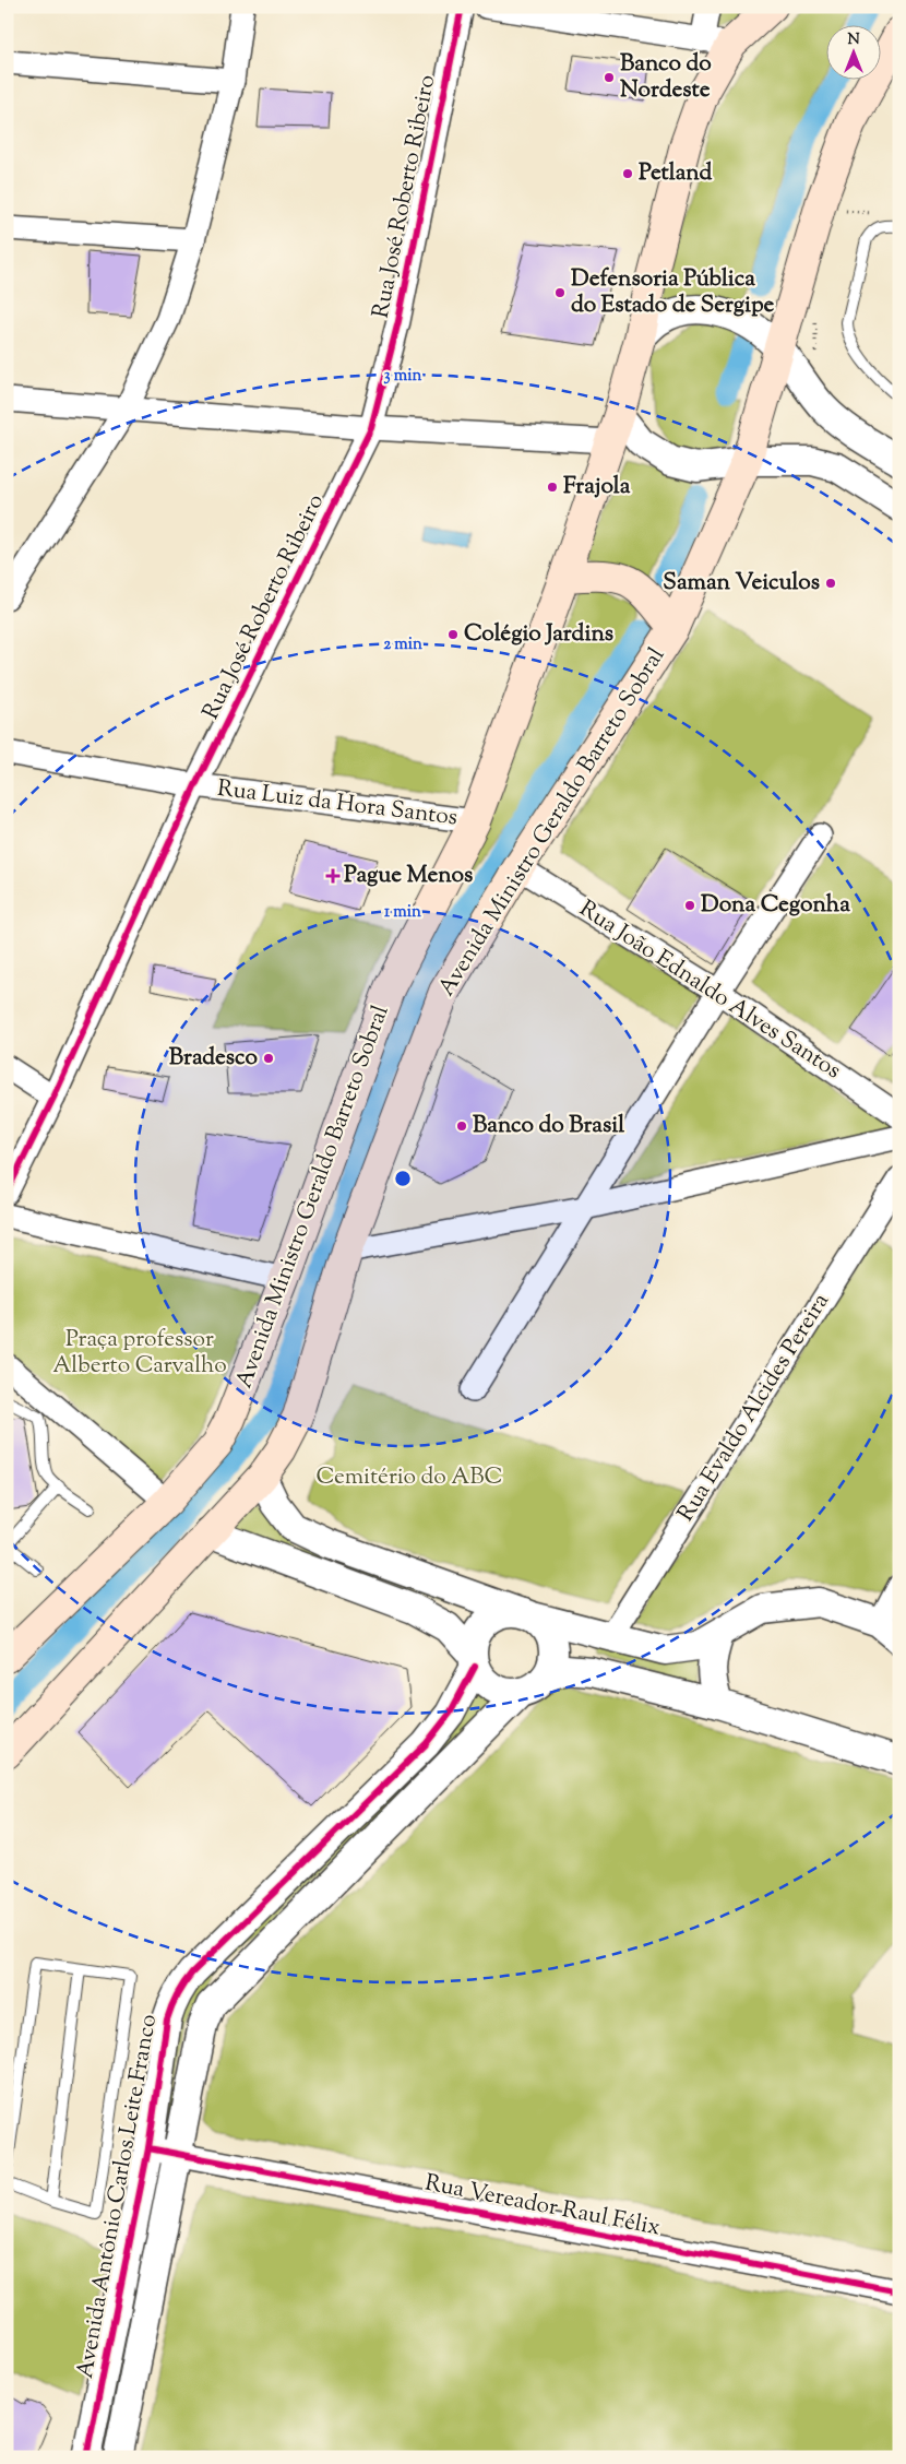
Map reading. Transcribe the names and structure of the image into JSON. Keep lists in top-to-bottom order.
{
  "streets": {
    "main road": ["Avenida Ministro Geraldo Barreto Sobral"],
    "street": [
      "Rua José Roberto Ribeiro",
      "Rua Luiz da Hora Santos",
      "Rua João Ednaldo Alves Santos",
      "Rua Evaldo Alcides Pereira",
      "Avenida Antônio Carlos Leite Franco",
      "Rua Vereador Raul Félix"
    ]
  },
  "crossings": [
    ["Rua José Roberto Ribeiro", "Rua Luiz da Hora Santos"],
    ["Rua Luiz da Hora Santos", "Avenida Ministro Geraldo Barreto Sobral"],
    ["Avenida Ministro Geraldo Barreto Sobral", "Rua João Ednaldo Alves Santos"],
    ["Avenida Antônio Carlos Leite Franco", "Rua Vereador Raul Félix"]
  ],
  "parks": ["Praça professor Alberto Carvalho", "Cemitério do ABC"],
  "places": {
    "other": [
      "Banco do Nordeste",
      "Petland",
      "Defensoria Pública do Estado de Sergipe",
      "Frajola",
      "Saman Veiculos",
      "Colégio Jardins",
      "Dona Cegonha",
      "Bradesco",
      "Banco do Brasil"
    ],
    "health": ["Pague Menos"]
  },
  "north": "top",
  "rings": ["3 min", "2 min", "1 min"]
}
